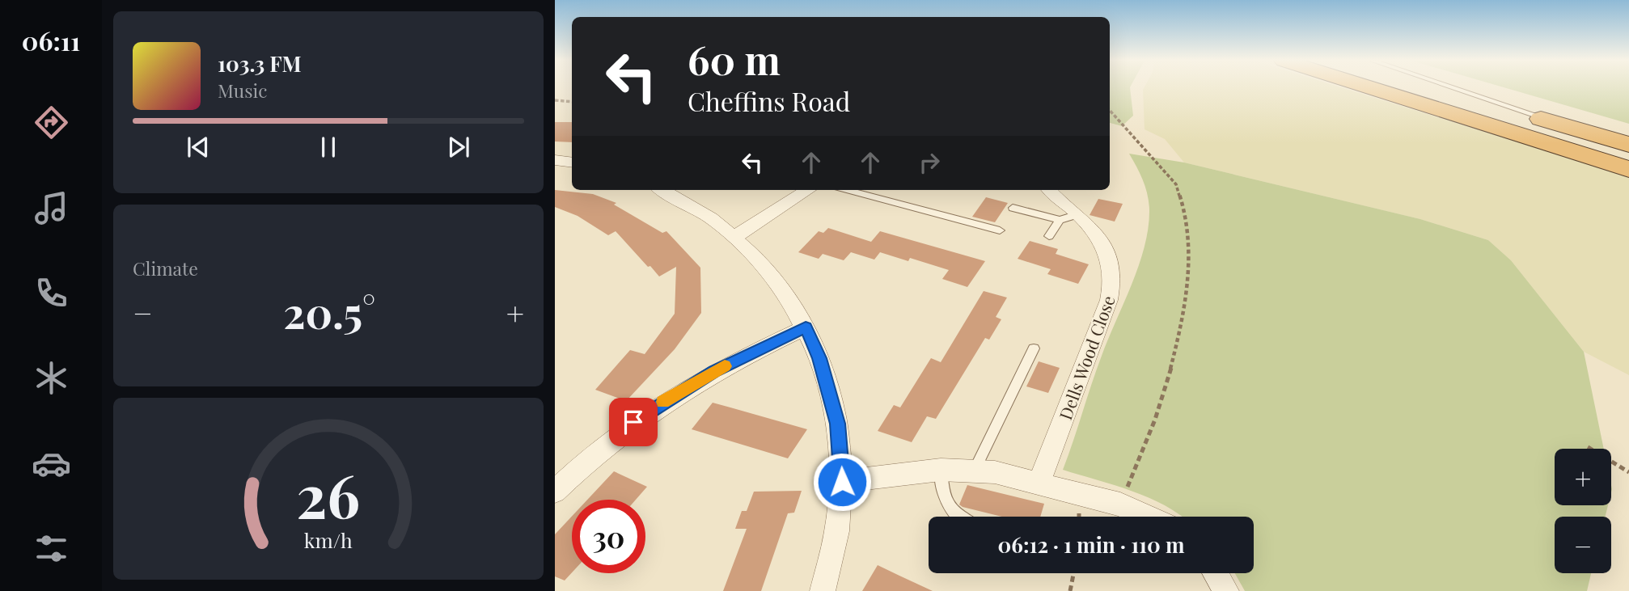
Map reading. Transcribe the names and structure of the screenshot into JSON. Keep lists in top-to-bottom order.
{
  "streets": {
    "street": ["Dells Wood Close"]
  },
  "page": {
    "tabs": "06:11",
    "turn": ["60 m", "Cheffins Road"],
    "song": ["103.3 FM", "Music"],
    "tile": "Climate",
    "heat": ["−", "20.5°", "+"],
    "map_buttons": ["+", "−"],
    "limit": "30",
    "trip": "06:12 · 1 min · 110 m",
    "gauge": ["26", "km/h"]
  }
}
